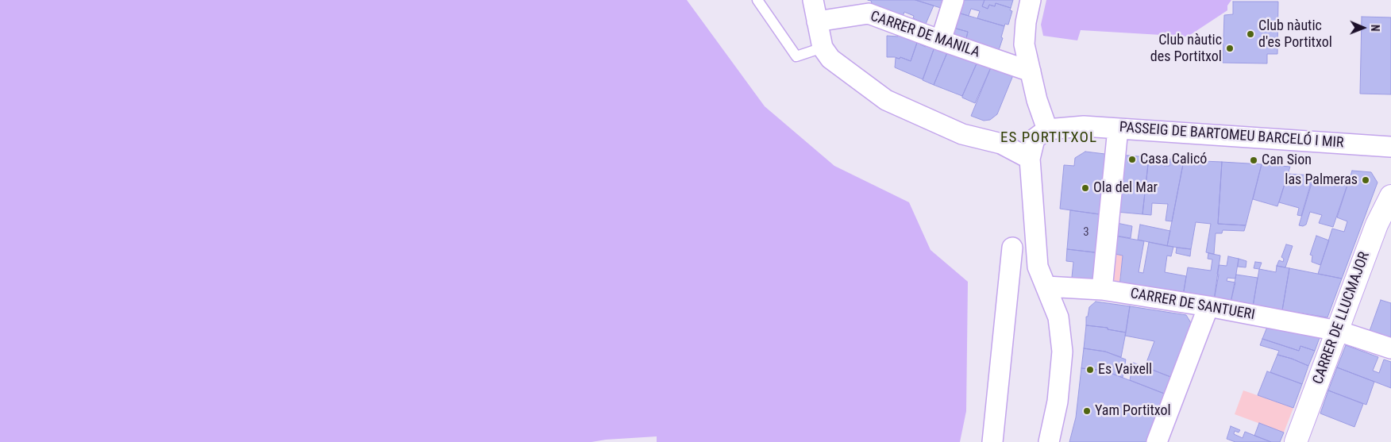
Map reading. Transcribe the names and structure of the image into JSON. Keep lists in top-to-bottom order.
{
  "streets": {
    "street": [
      "CARRER DE MANILA",
      "PASSEIG DE BARTOMEU BARCELÓ I MIR",
      "CARRER DE SANTUERI",
      "CARRER DE LLUCMAJOR"
    ]
  },
  "crossings": [
    ["CARRER DE SANTUERI", "CARRER DE LLUCMAJOR"]
  ],
  "districts": ["ES PORTITXOL"],
  "places": [
    "Club nàutic d'es Portitxol",
    "Club nàutic des Portitxol",
    "Casa Calicó",
    "Can Sion",
    "las Palmeras",
    "Ola del Mar",
    "Es Vaixell",
    "Yam Portitxol"
  ],
  "house_numbers": ["3"],
  "north": "right"
}
